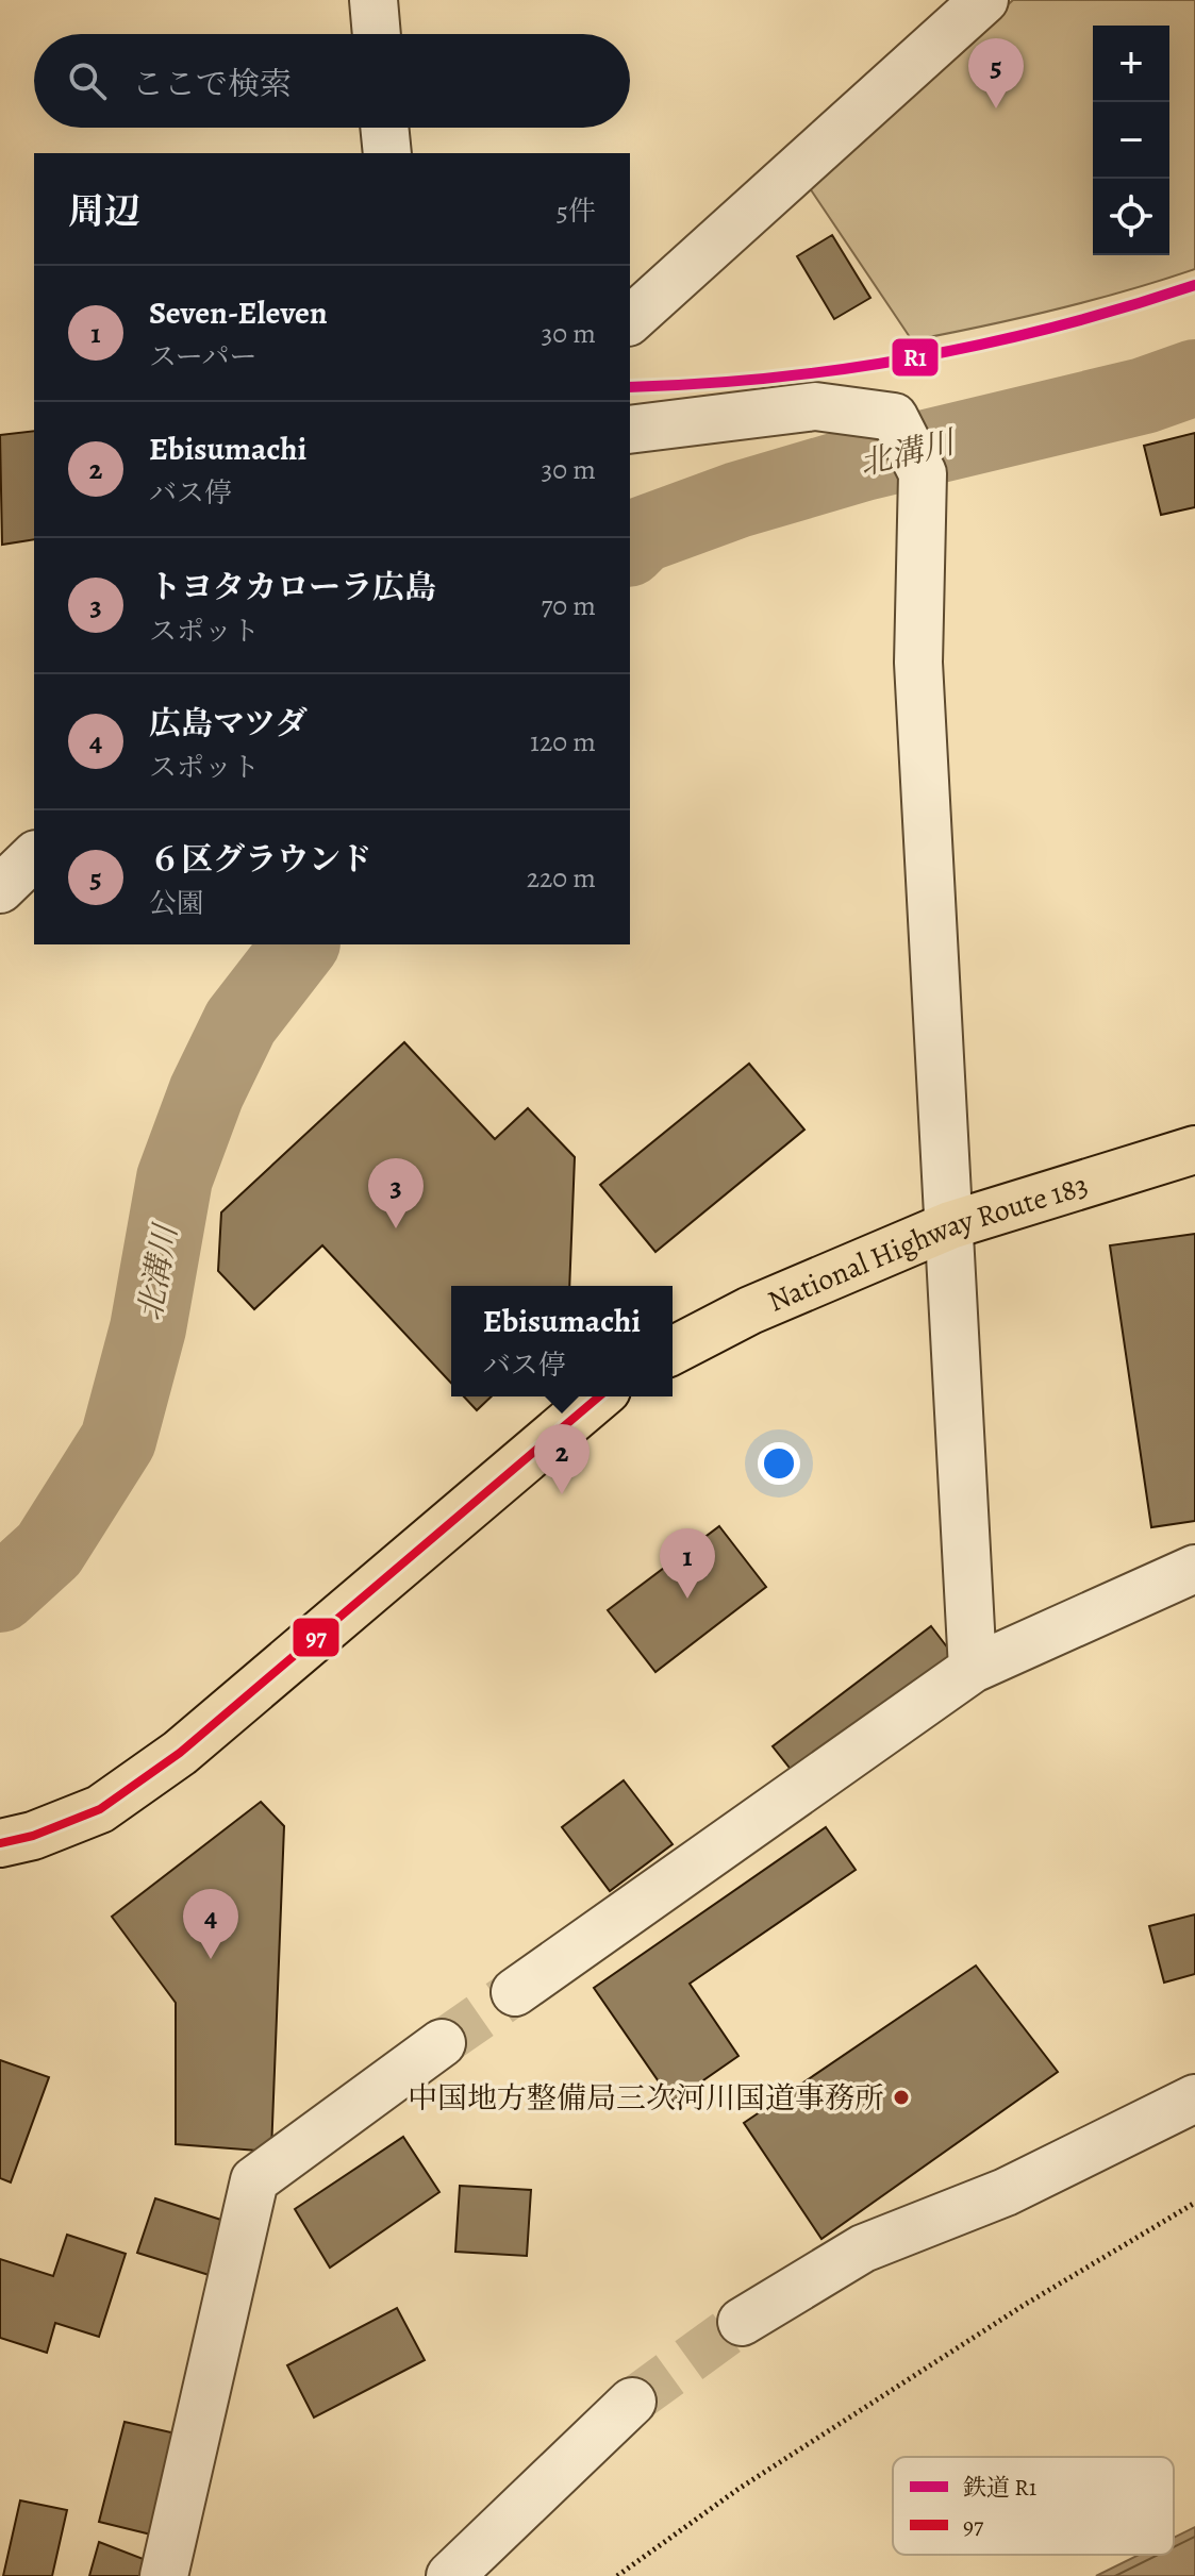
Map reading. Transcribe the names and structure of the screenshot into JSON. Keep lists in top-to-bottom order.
{
  "streets": {
    "highway": ["National Highway Route 183"]
  },
  "water": ["北溝川"],
  "places": ["中国地方整備局三次河川国道事務所"],
  "lines": ["rail line R1", "transit line 97"],
  "legend": ["鉄道 R1", "97"],
  "page": {
    "map_buttons": ["+", "−"],
    "search": "ここで検索",
    "pins": [
      "5",
      "3",
      "2",
      "1",
      "4"
    ],
    "heading": ["周辺", "5件"],
    "list": [
      {
        "mark": "1",
        "name": "Seven-Eleven",
        "note": "スーパー",
        "value": "30 m"
      },
      {
        "mark": "2",
        "name": "Ebisumachi",
        "note": "バス停",
        "value": "30 m"
      },
      {
        "mark": "3",
        "name": "トヨタカローラ広島",
        "note": "スポット",
        "value": "70 m"
      },
      {
        "mark": "4",
        "name": "広島マツダ",
        "note": "スポット",
        "value": "120 m"
      },
      {
        "mark": "5",
        "name": "６区グラウンド",
        "note": "公園",
        "value": "220 m"
      }
    ],
    "popup": ["Ebisumachi", "バス停"]
  }
}
